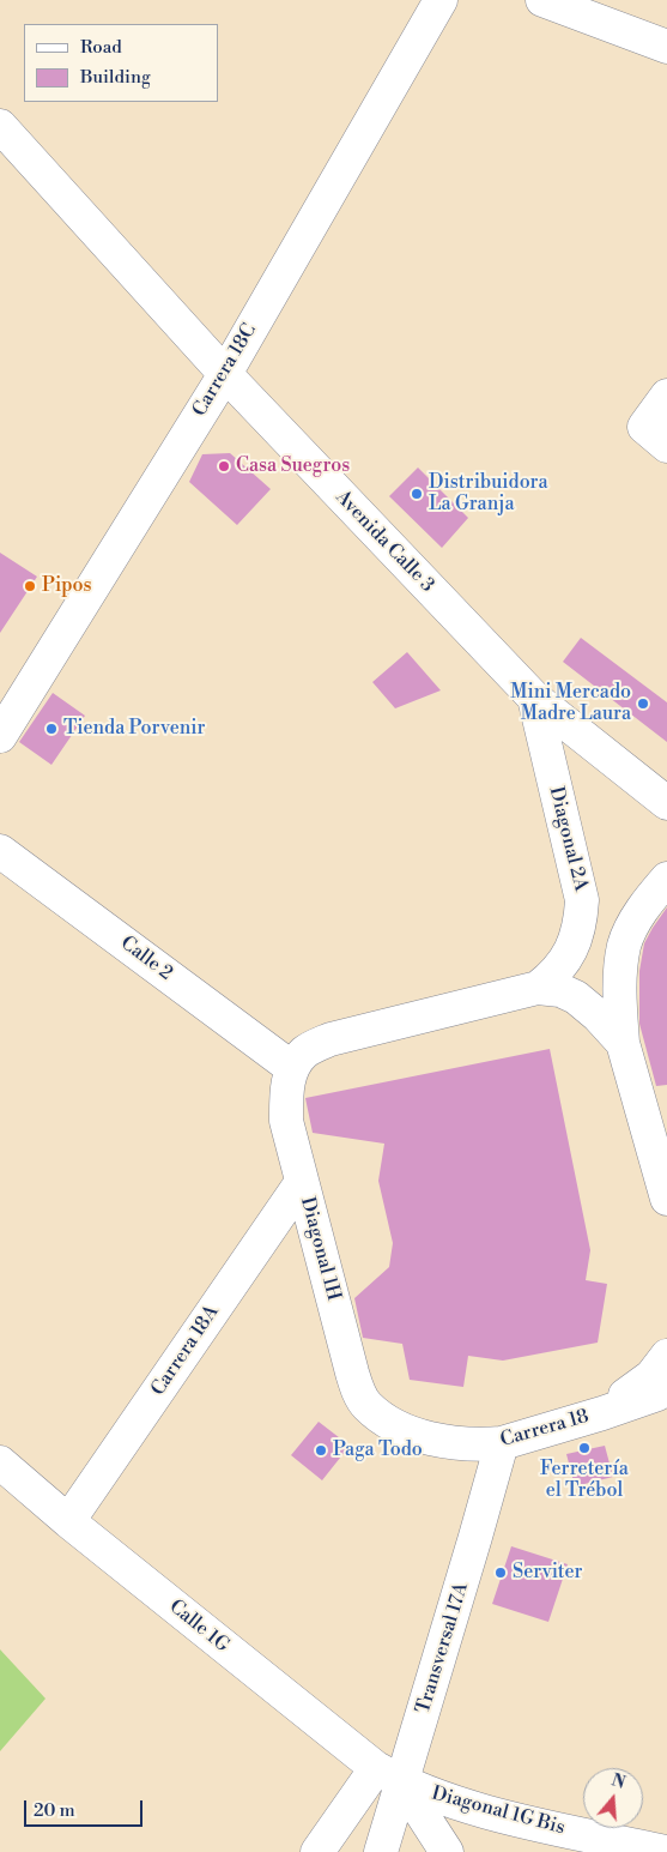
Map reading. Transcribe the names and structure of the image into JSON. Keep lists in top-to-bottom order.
{
  "streets": {
    "street": [
      "Carrera 18C",
      "Avenida Calle 3",
      "Diagonal 2A",
      "Calle 2",
      "Diagonal 1H",
      "Carrera 18A",
      "Carrera 18",
      "Calle 1G",
      "Transversal 17A",
      "Diagonal 1G Bis"
    ]
  },
  "crossings": [
    ["Carrera 18C", "Avenida Calle 3"],
    ["Avenida Calle 3", "Diagonal 2A"],
    ["Calle 2", "Diagonal 1H"],
    ["Diagonal 1H", "Carrera 18A"],
    ["Diagonal 1H", "Carrera 18"],
    ["Carrera 18A", "Calle 1G"],
    ["Carrera 18", "Transversal 17A"],
    ["Calle 1G", "Transversal 17A"],
    ["Calle 1G", "Diagonal 1G Bis"],
    ["Transversal 17A", "Diagonal 1G Bis"]
  ],
  "places": [
    "Casa Suegros",
    "Distribuidora La Granja",
    "Pipos",
    "Mini Mercado Madre Laura",
    "Tienda Porvenir",
    "Ferretería el Trébol",
    "Paga Todo",
    "Serviter"
  ],
  "legend": ["Road", "Building"],
  "scale_bar": "20 m",
  "north": "top"
}
